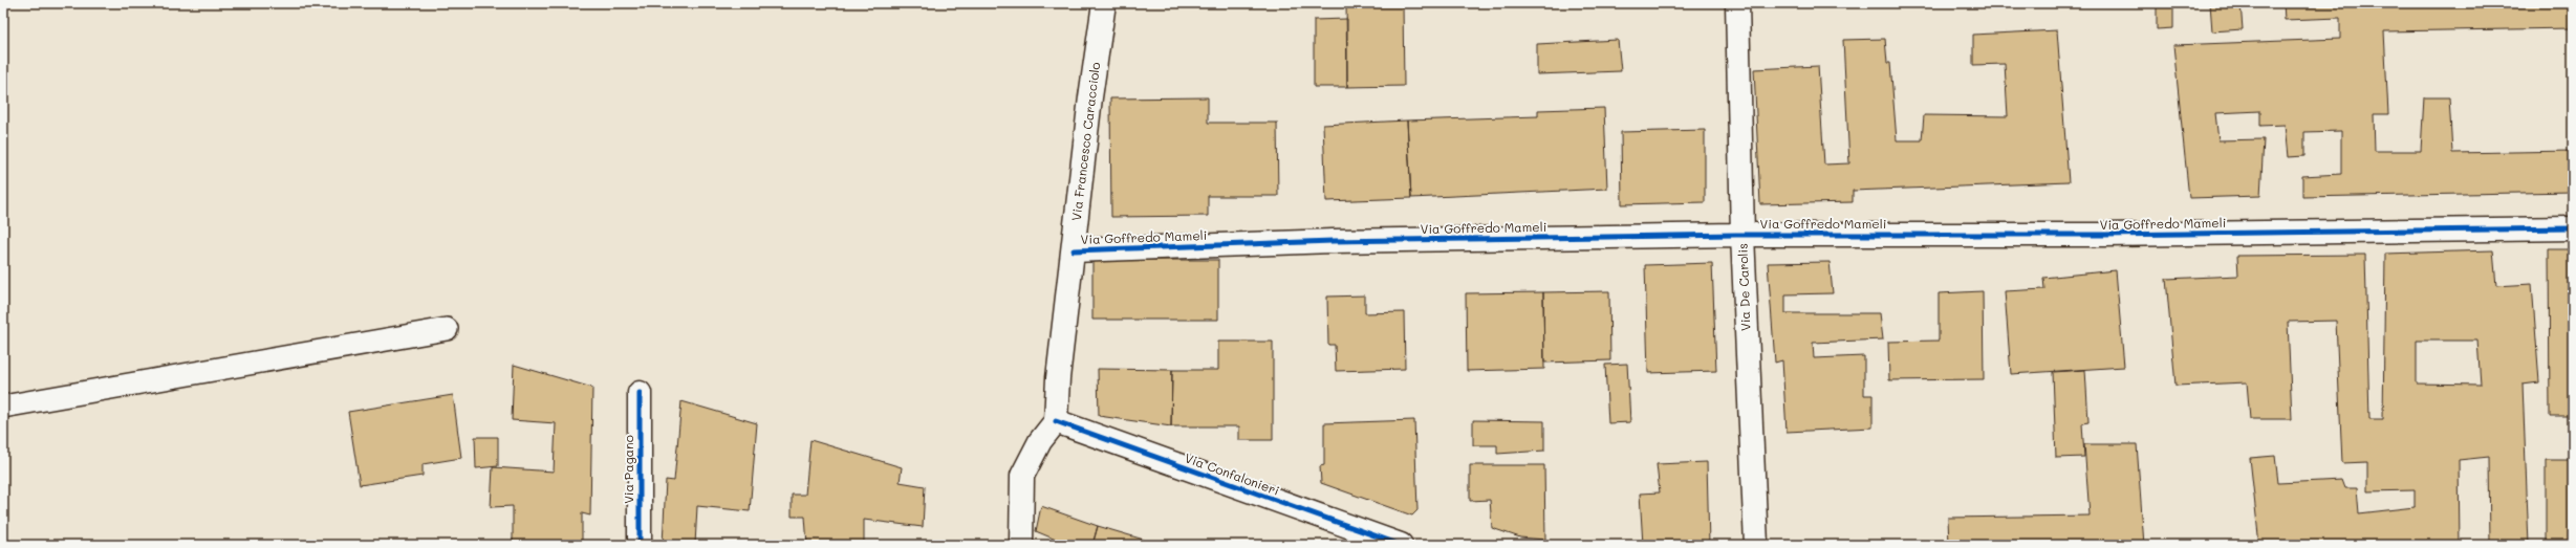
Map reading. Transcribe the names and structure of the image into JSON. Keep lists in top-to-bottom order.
{
  "streets": {
    "street": [
      "Via Francesco Caracciolo",
      "Via Goffredo Mameli",
      "Via De Carolis",
      "Via Pagano",
      "Via Confalonieri"
    ]
  },
  "crossings": [
    ["Via Francesco Caracciolo", "Via Goffredo Mameli"],
    ["Via Francesco Caracciolo", "Via Confalonieri"],
    ["Via Goffredo Mameli", "Via De Carolis"]
  ]
}
